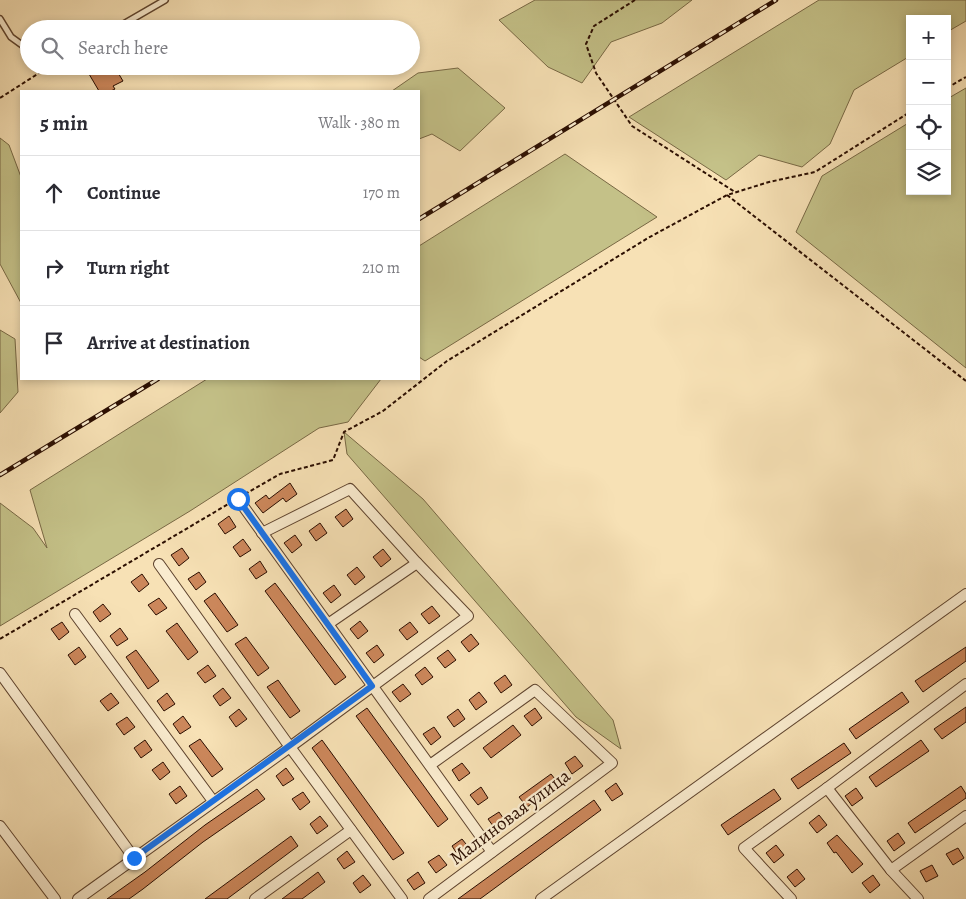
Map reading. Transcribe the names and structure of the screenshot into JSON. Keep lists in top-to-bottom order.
{
  "streets": {
    "street": ["Малиновая улица"]
  },
  "page": {
    "map_buttons": ["+", "−"],
    "search": "Search here",
    "heading": ["5 min", "Walk · 380 m"],
    "list": [
      ["Continue", "170 m"],
      ["Turn right", "210 m"],
      "Arrive at destination"
    ]
  }
}
